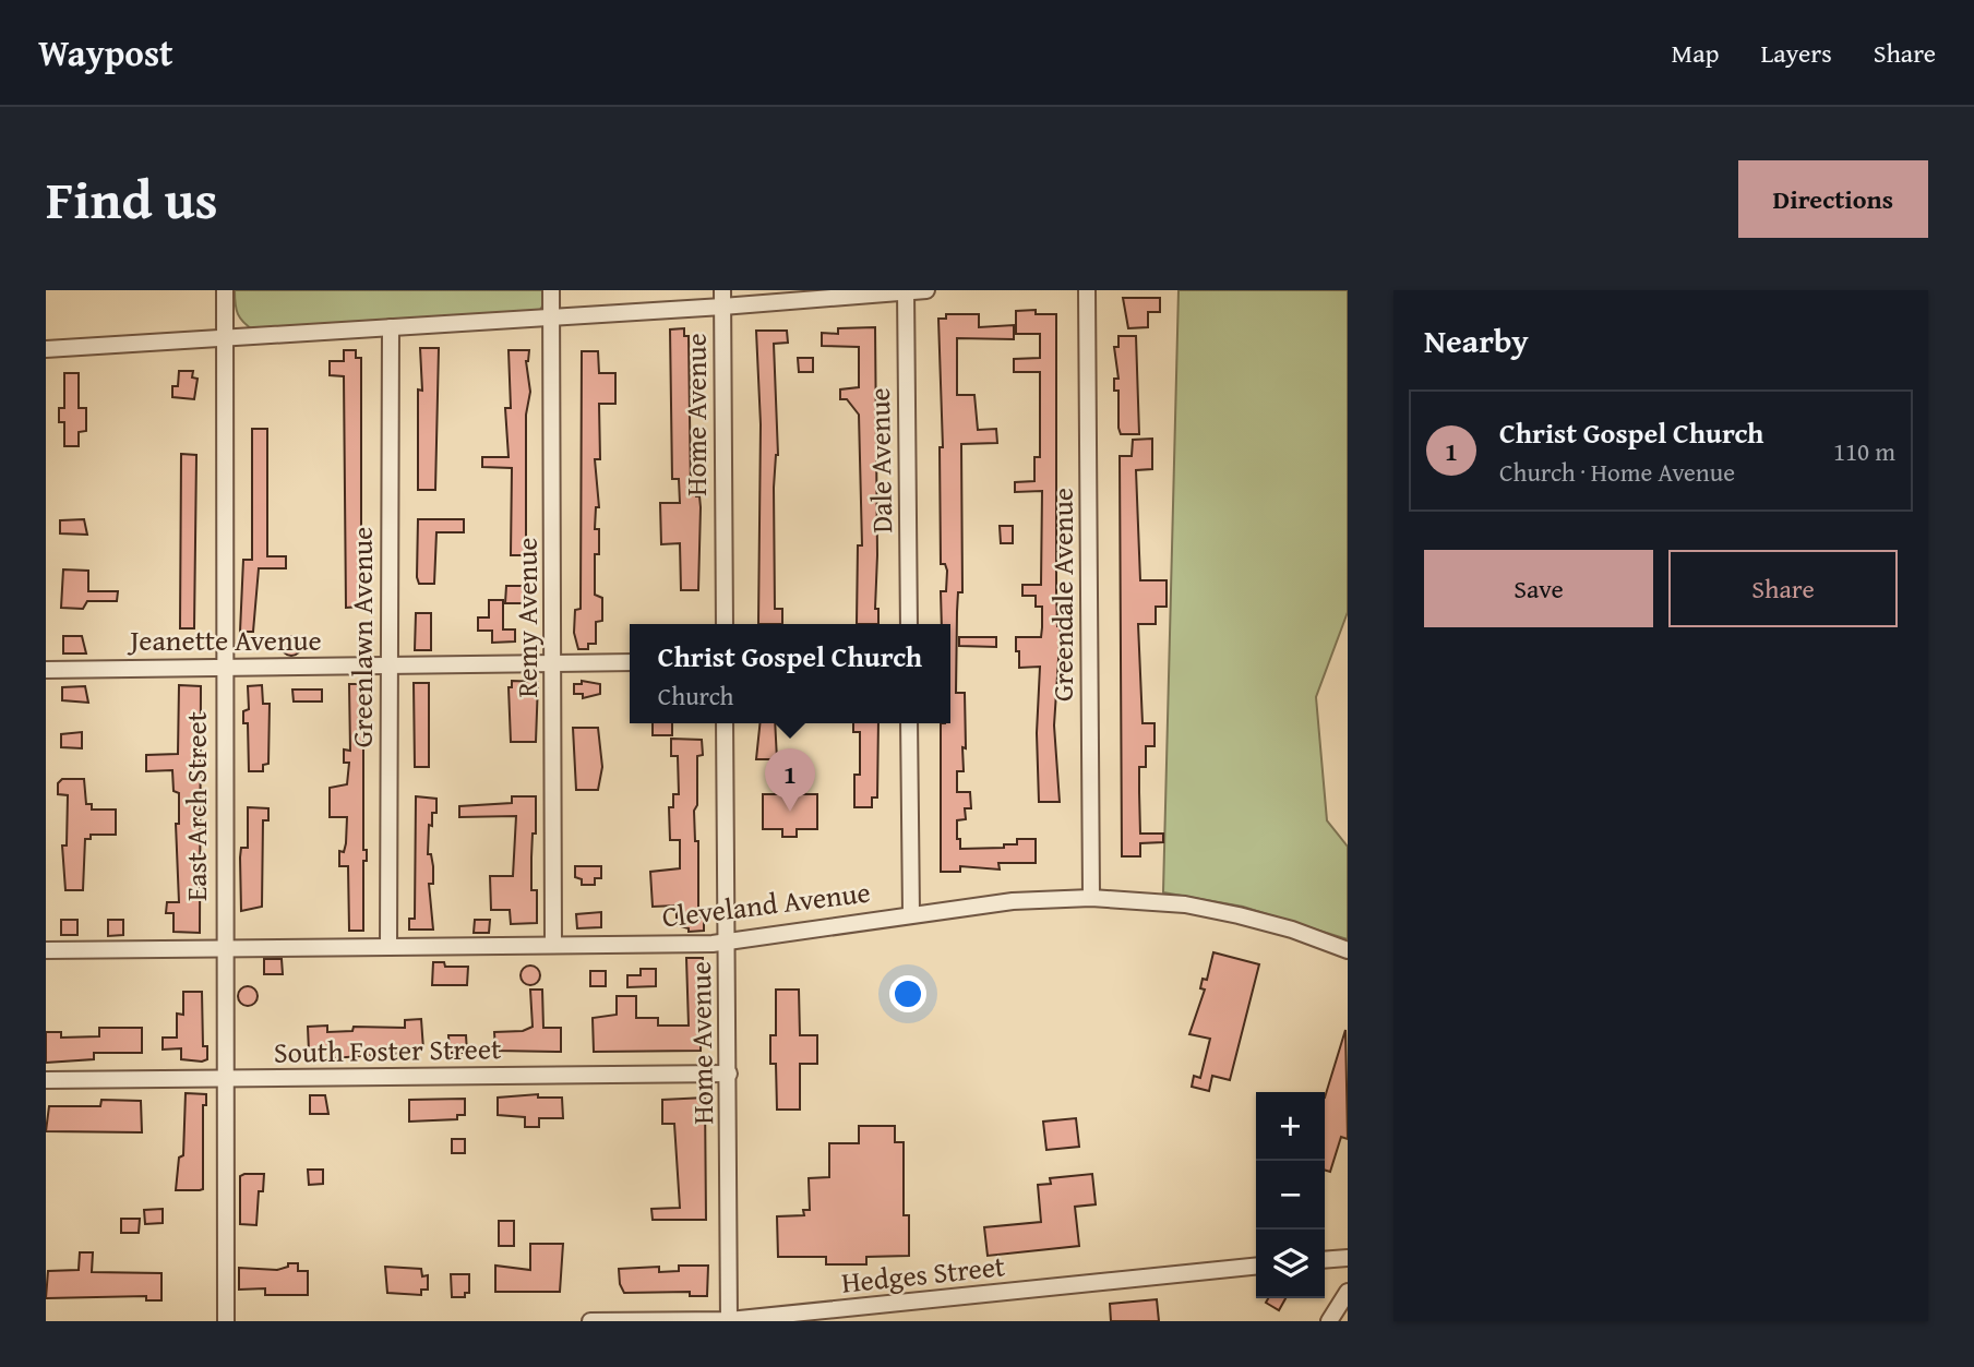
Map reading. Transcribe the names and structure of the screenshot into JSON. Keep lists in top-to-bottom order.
{
  "streets": {
    "street": [
      "Home Avenue",
      "Dale Avenue",
      "Greendale Avenue",
      "Remy Avenue",
      "Greenlawn Avenue",
      "Jeanette Avenue",
      "East Arch Street",
      "Cleveland Avenue",
      "South Foster Street",
      "Hedges Street"
    ]
  },
  "crossings": [
    ["Home Avenue", "Cleveland Avenue"],
    ["Home Avenue", "South Foster Street"],
    ["Home Avenue", "Hedges Street"],
    ["Greendale Avenue", "Cleveland Avenue"],
    ["Remy Avenue", "Jeanette Avenue"],
    ["Remy Avenue", "Cleveland Avenue"],
    ["Greenlawn Avenue", "Jeanette Avenue"],
    ["Greenlawn Avenue", "Cleveland Avenue"],
    ["Jeanette Avenue", "East Arch Street"],
    ["East Arch Street", "Cleveland Avenue"],
    ["East Arch Street", "South Foster Street"]
  ],
  "page": {
    "header": "Waypost",
    "nav": ["Map", "Layers", "Share"],
    "title": "Find us",
    "buttons": [
      "Directions",
      ["Save", "Share"]
    ],
    "heading": "Nearby",
    "list": [
      {
        "mark": "1",
        "name": "Christ Gospel Church",
        "note": "Church · Home Avenue",
        "value": "110 m"
      }
    ],
    "popup": ["Christ Gospel Church", "Church"],
    "pins": "1",
    "map_buttons": ["+", "−"]
  }
}
